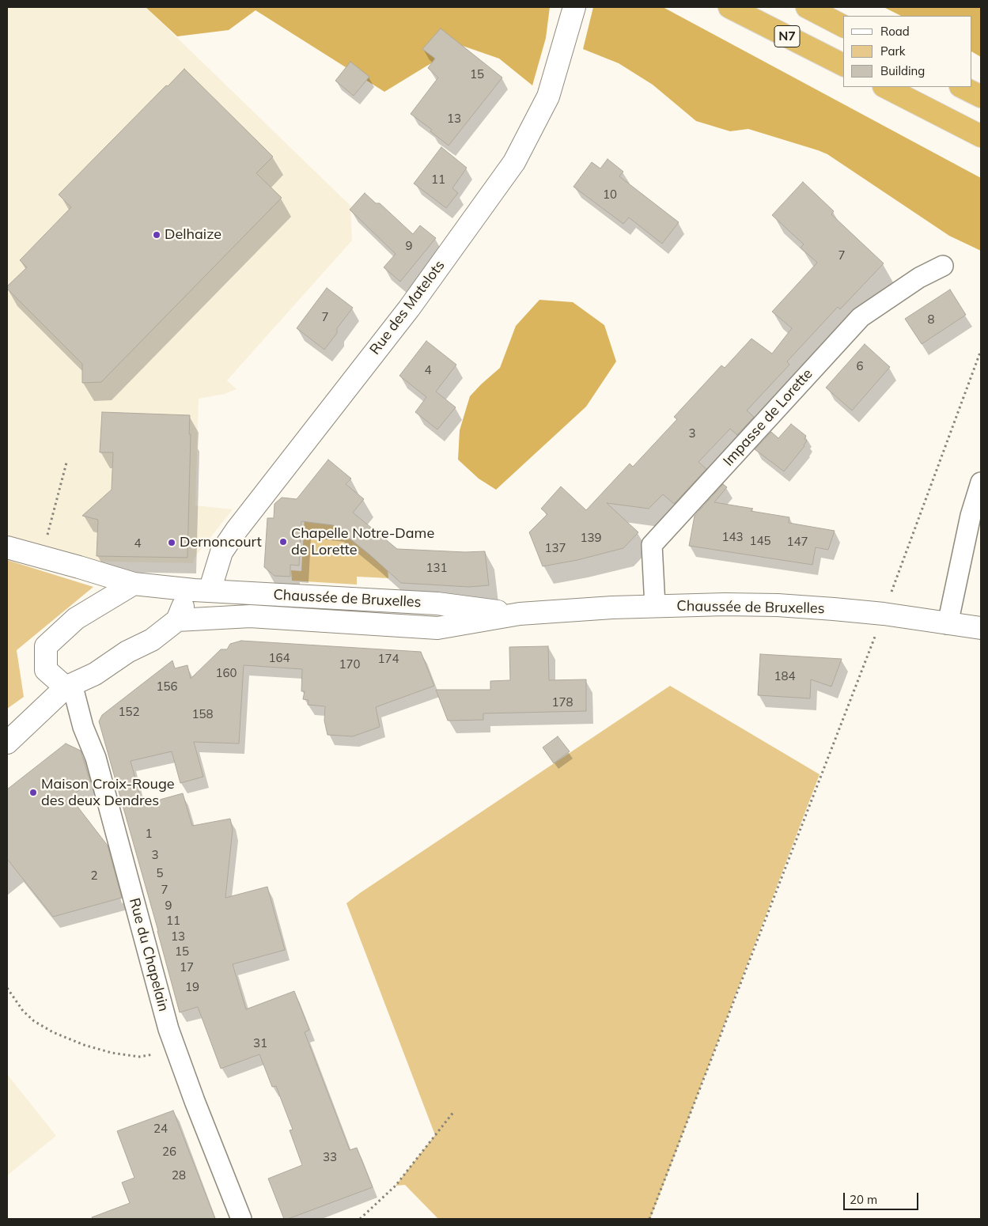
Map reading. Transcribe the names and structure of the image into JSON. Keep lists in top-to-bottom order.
{
  "streets": {
    "highway": ["N7"],
    "street": [
      "Rue des Matelots",
      "Impasse de Lorette",
      "Chaussée de Bruxelles",
      "Rue du Chapelain"
    ]
  },
  "crossings": [
    ["Rue des Matelots", "Chaussée de Bruxelles"],
    ["Impasse de Lorette", "Chaussée de Bruxelles"]
  ],
  "places": [
    "Delhaize",
    "Chapelle Notre-Dame de Lorette",
    "Dernoncourt",
    "Maison Croix-Rouge des deux Dendres"
  ],
  "house_numbers": [
    "15",
    "13",
    "11",
    "10",
    "9",
    "7",
    "7",
    "8",
    "6",
    "4",
    "3",
    "143",
    "139",
    "145",
    "147",
    "4",
    "137",
    "131",
    "164",
    "174",
    "170",
    "160",
    "184",
    "156",
    "178",
    "152",
    "158",
    "1",
    "3",
    "5",
    "2",
    "7",
    "9",
    "11",
    "13",
    "15",
    "17",
    "19",
    "31",
    "24",
    "26",
    "33",
    "28"
  ],
  "legend": ["Road", "Park", "Building"],
  "scale_bar": "20 m"
}
